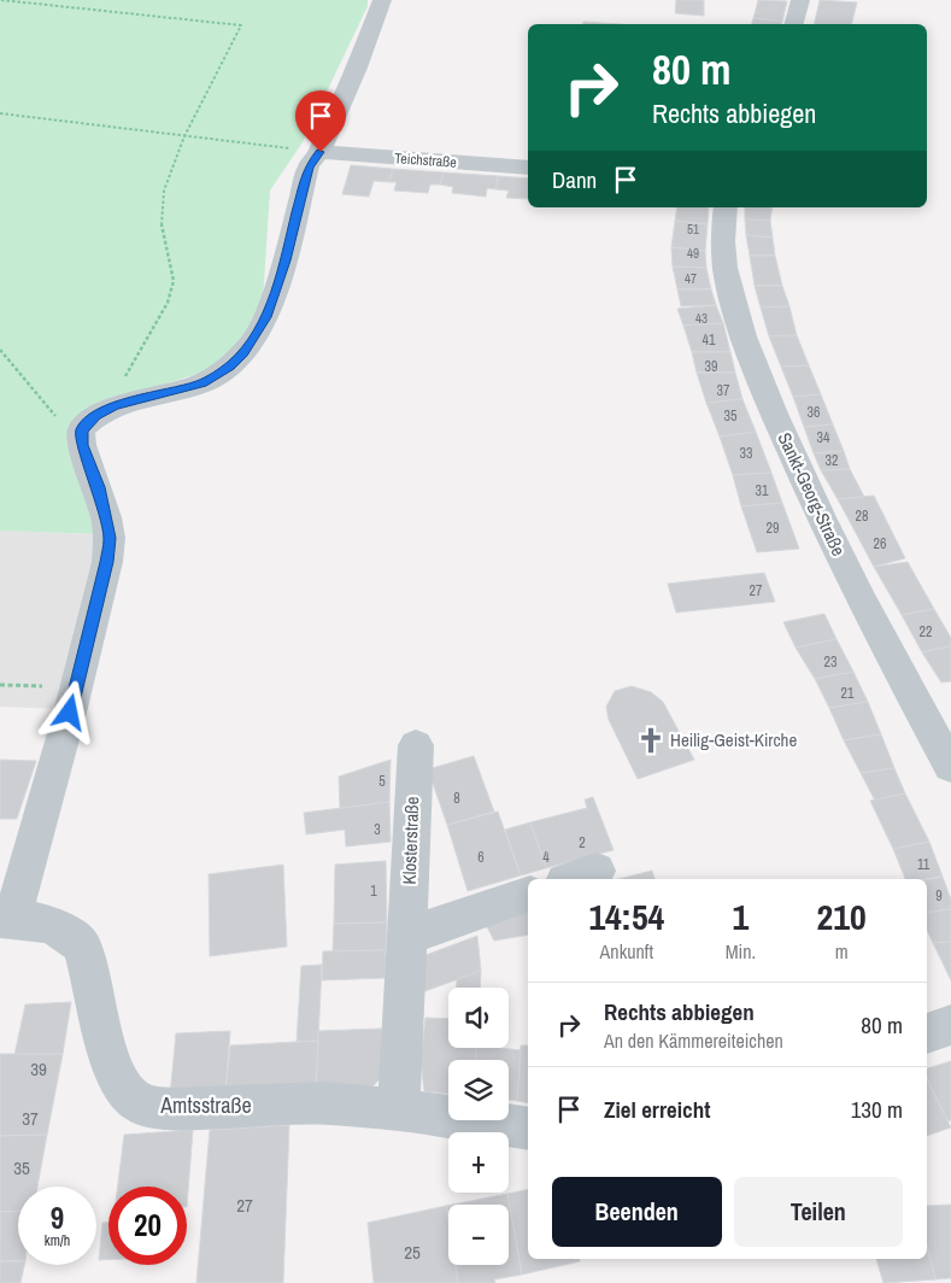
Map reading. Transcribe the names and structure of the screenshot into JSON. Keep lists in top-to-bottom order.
{
  "streets": {
    "street": [
      "Teichstraße",
      "Sankt-Georg-Straße",
      "Klosterstraße",
      "Amtsstraße"
    ]
  },
  "crossings": [
    ["Klosterstraße", "Amtsstraße"]
  ],
  "places": {
    "church": ["Heilig-Geist-Kirche"]
  },
  "house_numbers": [
    "51",
    "49",
    "47",
    "43",
    "41",
    "39",
    "37",
    "36",
    "35",
    "34",
    "33",
    "32",
    "31",
    "28",
    "29",
    "26",
    "27",
    "22",
    "23",
    "21",
    "5",
    "8",
    "3",
    "2",
    "6",
    "4",
    "11",
    "1",
    "9",
    "39",
    "37",
    "35",
    "27",
    "25"
  ],
  "page": {
    "turn": ["80 m", "Rechts abbiegen"],
    "then": "Dann",
    "eta": [
      "14:54",
      "Ankunft",
      "1",
      "Min.",
      "210",
      "m"
    ],
    "list": [
      {
        "name": "Rechts abbiegen",
        "note": "An den Kämmereiteichen",
        "value": "80 m"
      },
      {
        "name": "Ziel erreicht",
        "value": "130 m"
      }
    ],
    "map_buttons": ["+", "−"],
    "buttons": ["Beenden", "Teilen"],
    "speed": "9 km/h",
    "limit": "20"
  }
}
